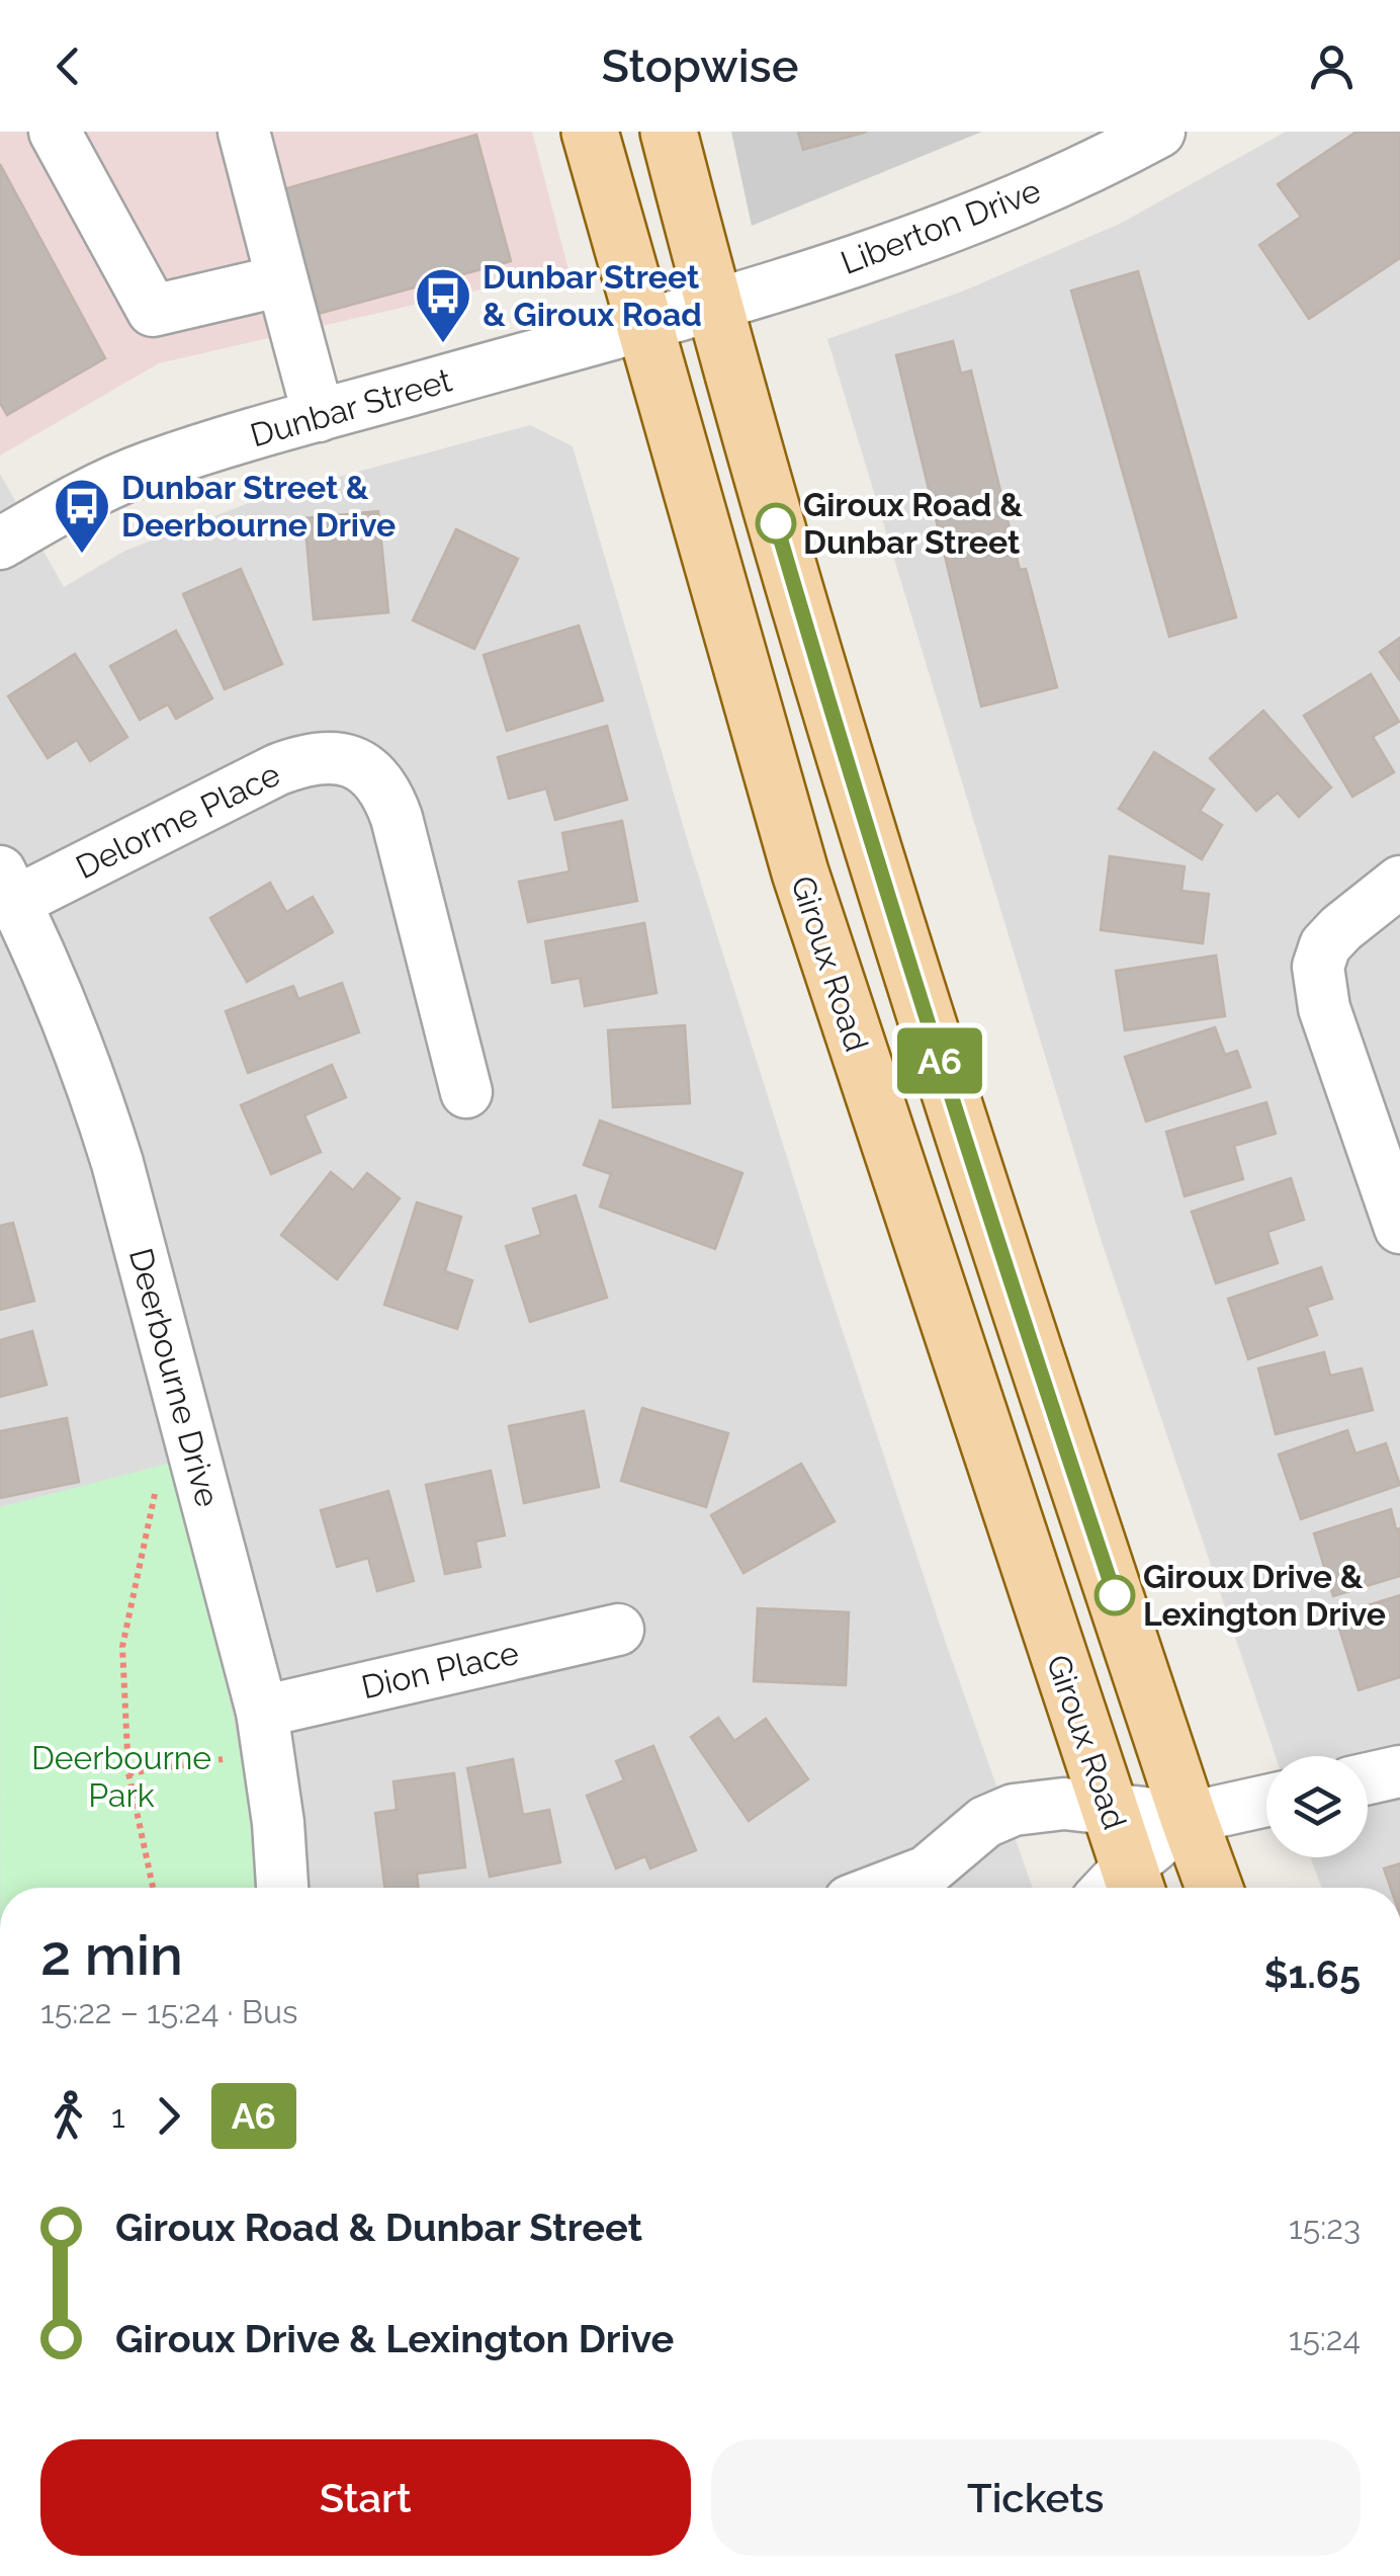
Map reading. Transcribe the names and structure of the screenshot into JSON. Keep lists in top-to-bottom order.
{
  "streets": {
    "main road": ["Giroux Road"],
    "street": [
      "Liberton Drive",
      "Dunbar Street",
      "Delorme Place",
      "Deerbourne Drive",
      "Dion Place"
    ]
  },
  "crossings": [
    ["Liberton Drive", "Dunbar Street"],
    ["Dunbar Street", "Giroux Road"],
    ["Delorme Place", "Deerbourne Drive"],
    ["Deerbourne Drive", "Dion Place"]
  ],
  "parks": ["Deerbourne Park"],
  "places": {
    "bus stop": ["Dunbar Street & Giroux Road", "Dunbar Street & Deerbourne Drive"],
    "other": ["Giroux Road & Dunbar Street", "Giroux Drive & Lexington Drive"]
  },
  "lines": ["bus line A6"],
  "page": {
    "header": "Stopwise",
    "on_map": "A6",
    "heading": ["2 min", "15:22 – 15:24 · Bus", "$1.65"],
    "legs": ["1", "A6"],
    "list": [
      {
        "name": "Giroux Road & Dunbar Street",
        "value": "15:23"
      },
      {
        "name": "Giroux Drive & Lexington Drive",
        "value": "15:24"
      }
    ],
    "buttons": ["Start", "Tickets"]
  }
}
